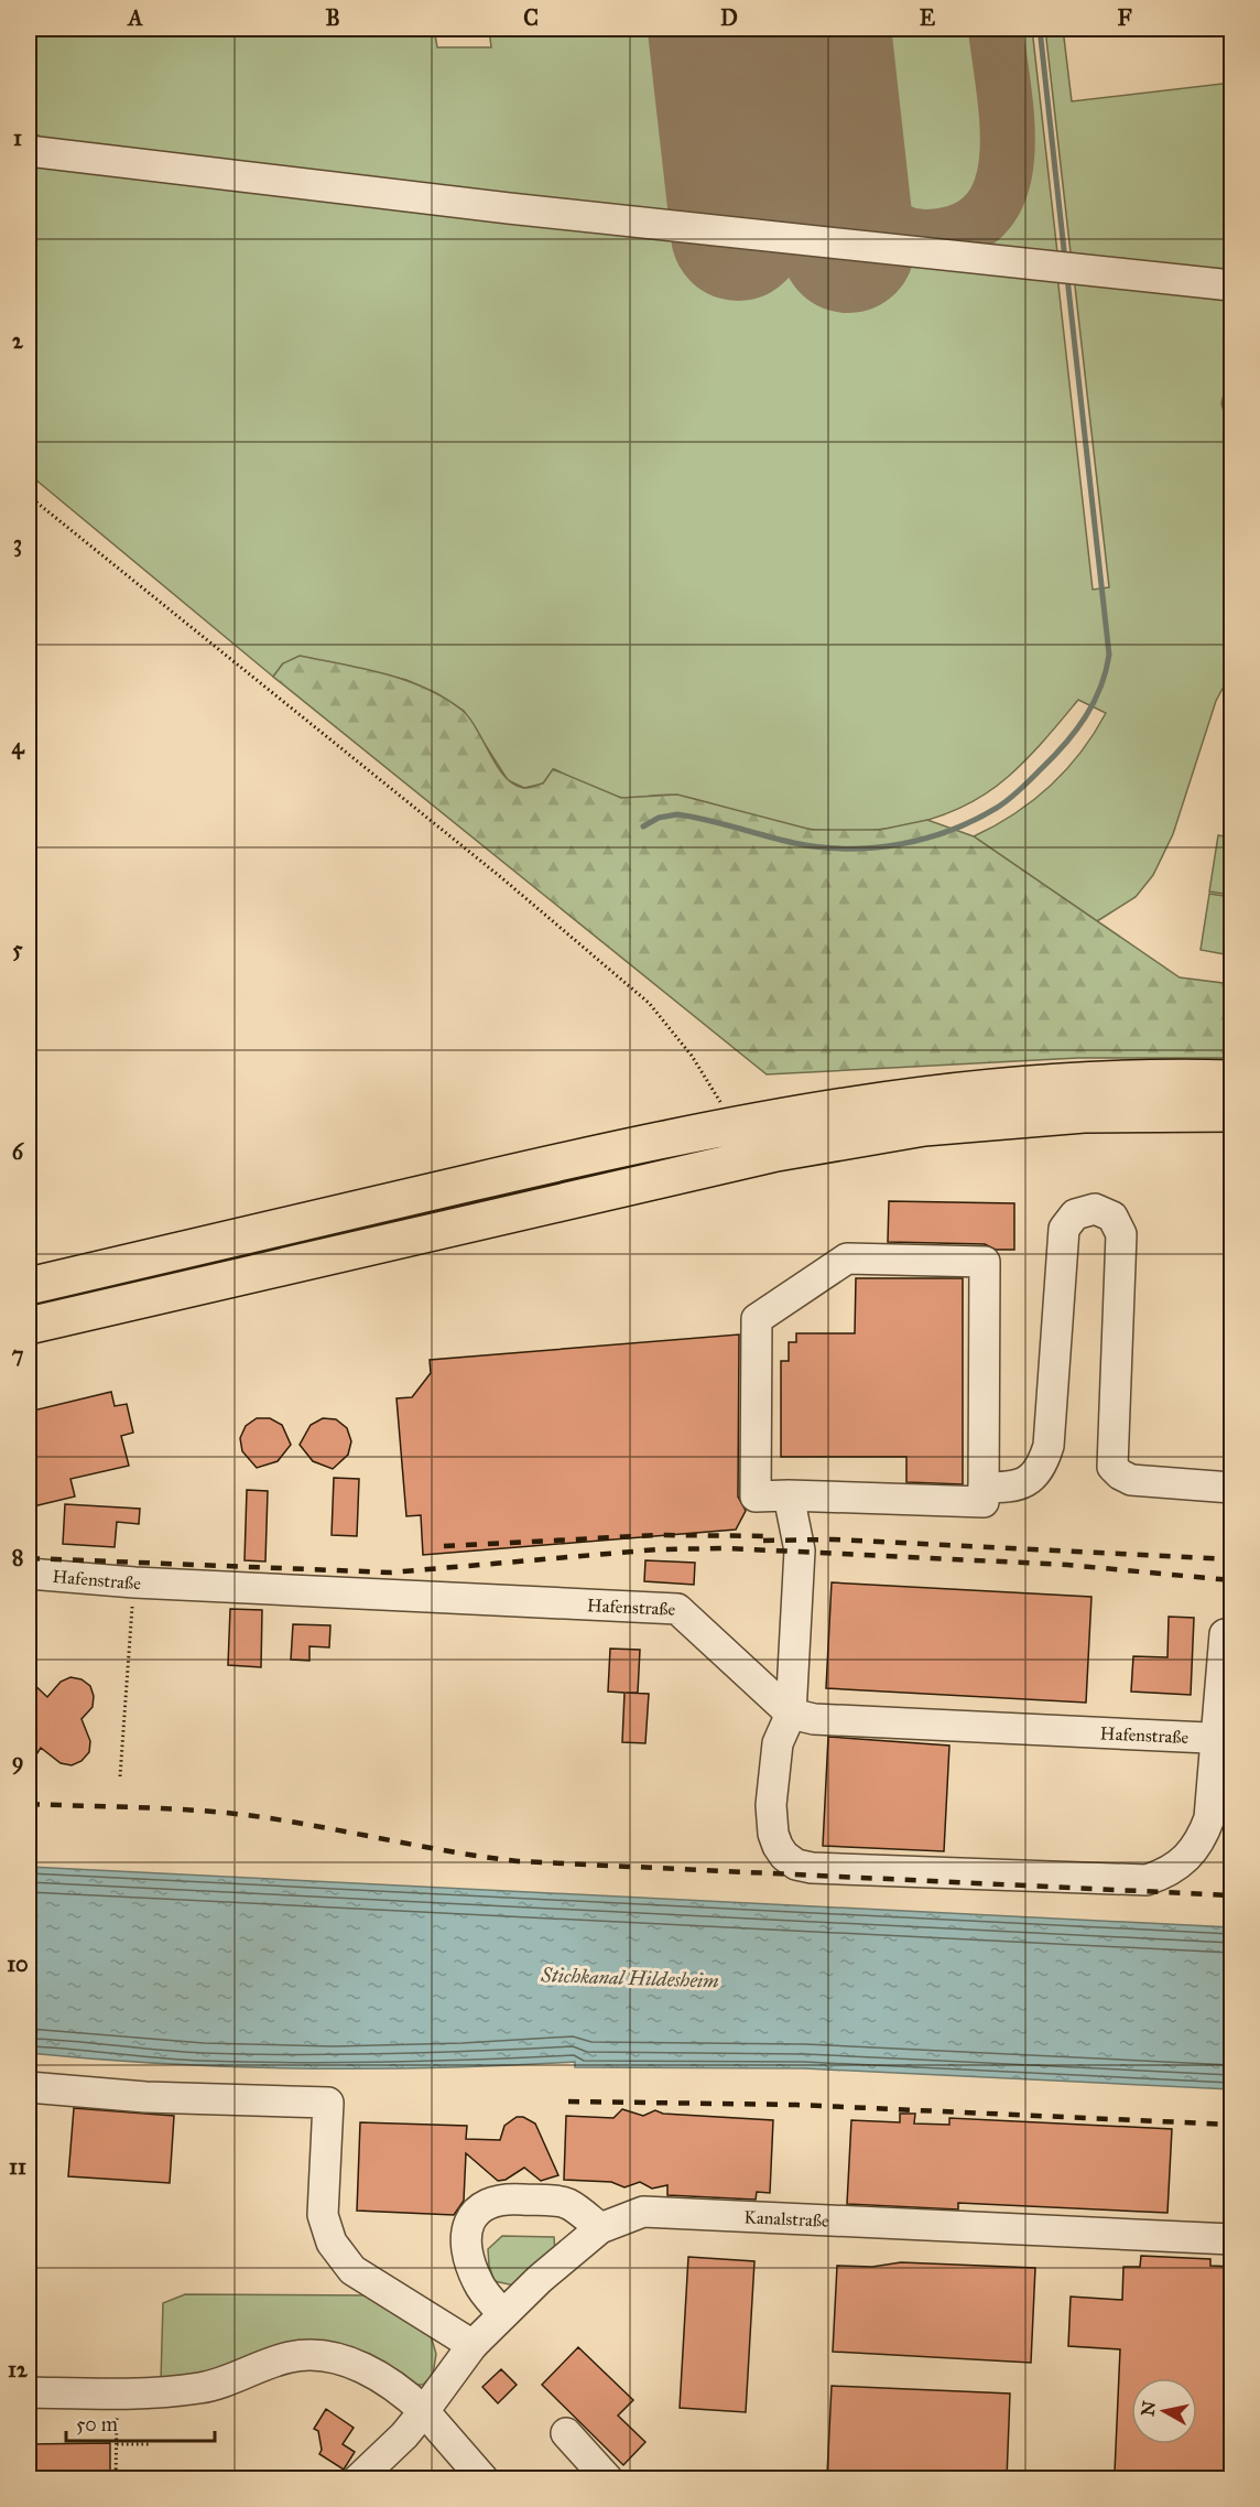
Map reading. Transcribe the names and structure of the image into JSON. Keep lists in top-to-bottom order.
{
  "streets": {
    "street": ["Hafenstraße", "Kanalstraße"]
  },
  "water": ["Stichkanal Hildesheim"],
  "scale_bar": "50 m",
  "north": "left",
  "grid": {
    "columns": [
      "A",
      "B",
      "C",
      "D",
      "E",
      "F"
    ],
    "rows": [
      "1",
      "2",
      "3",
      "4",
      "5",
      "6",
      "7",
      "8",
      "9",
      "10",
      "11",
      "12"
    ]
  }
}
